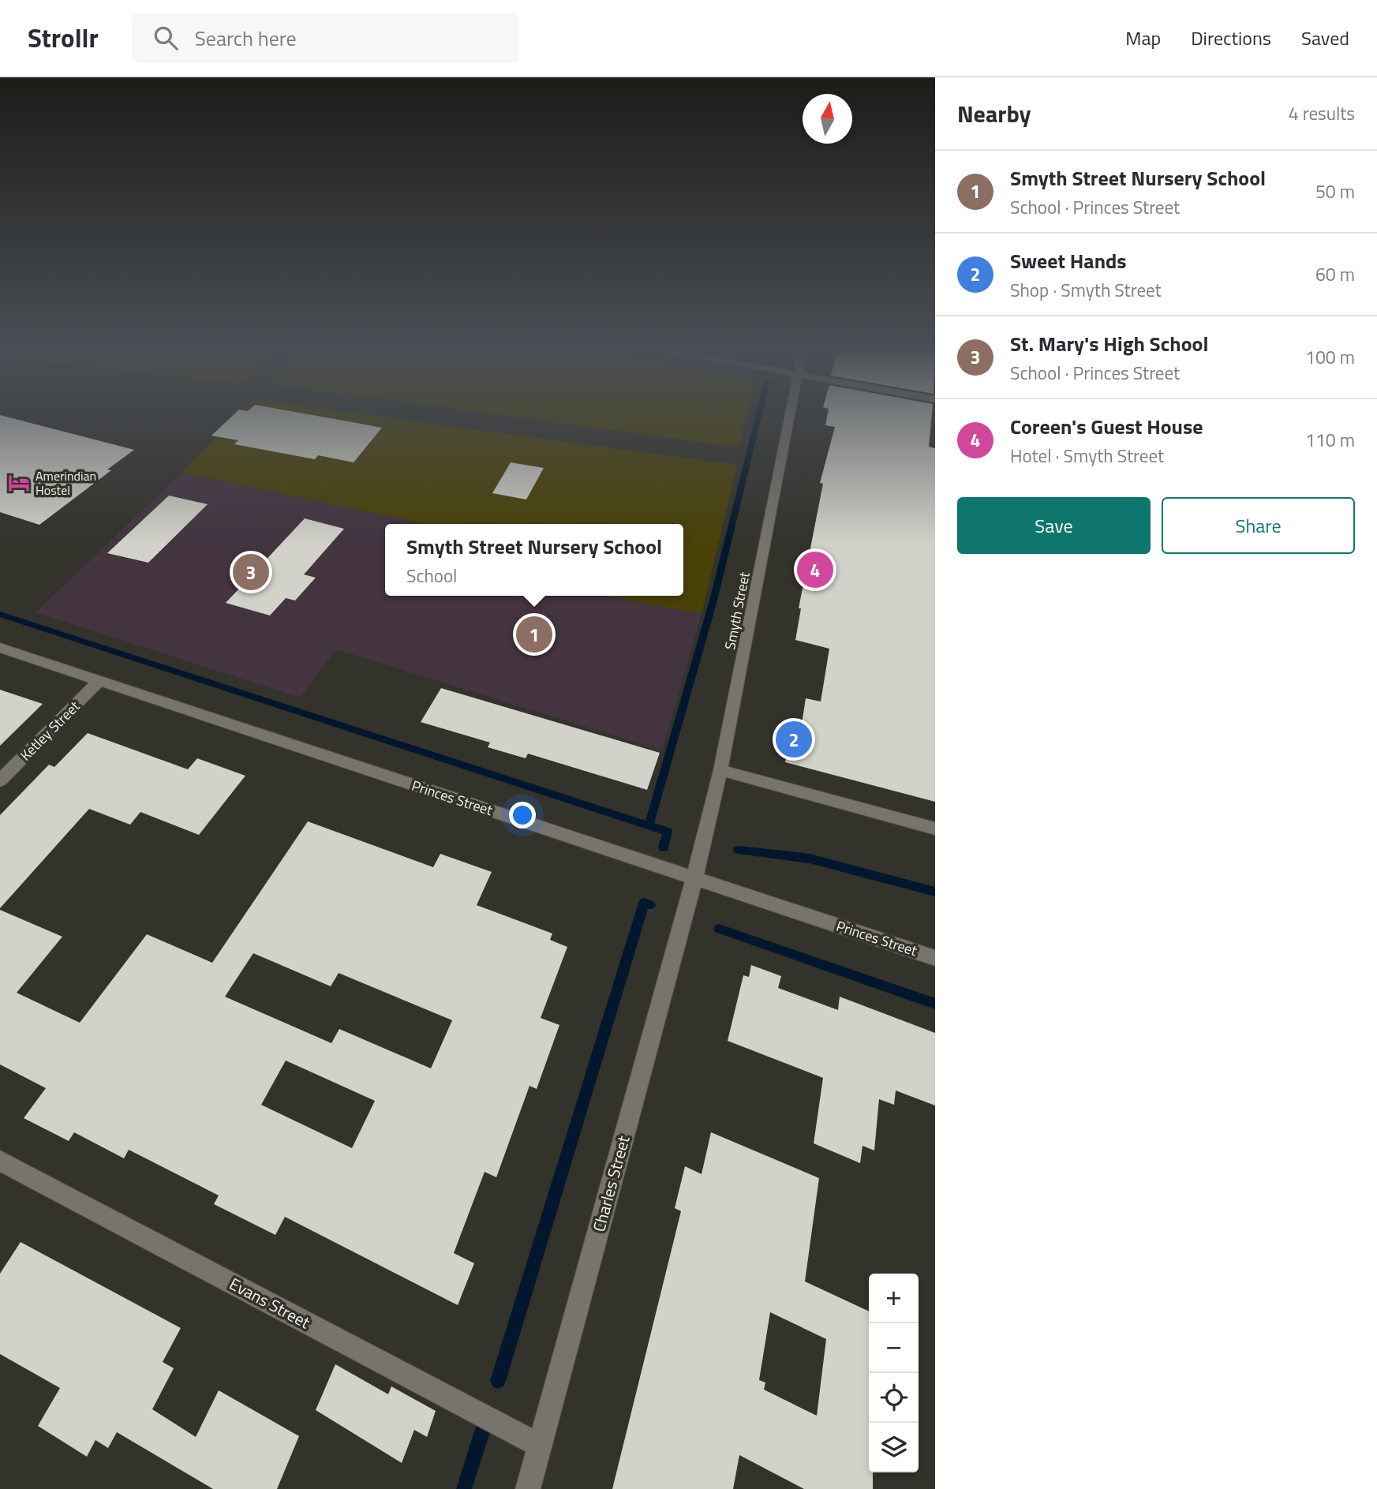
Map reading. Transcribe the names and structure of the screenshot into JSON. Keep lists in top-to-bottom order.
{
  "streets": {
    "street": [
      "Smyth Street",
      "Ketley Street",
      "Princes Street",
      "Charles Street",
      "Evans Street"
    ]
  },
  "crossings": [
    ["Smyth Street", "Princes Street"],
    ["Smyth Street", "Charles Street"],
    ["Ketley Street", "Princes Street"],
    ["Princes Street", "Charles Street"],
    ["Charles Street", "Evans Street"]
  ],
  "places": {
    "hotel": ["Amerindian Hostel"]
  },
  "north": "top",
  "page": {
    "header": "Strollr",
    "search": "Search here",
    "nav": ["Map", "Directions", "Saved"],
    "heading": ["Nearby", "4 results"],
    "list": [
      {
        "mark": "1",
        "name": "Smyth Street Nursery School",
        "note": "School · Princes Street",
        "value": "50 m"
      },
      {
        "mark": "2",
        "name": "Sweet Hands",
        "note": "Shop · Smyth Street",
        "value": "60 m"
      },
      {
        "mark": "3",
        "name": "St. Mary's High School",
        "note": "School · Princes Street",
        "value": "100 m"
      },
      {
        "mark": "4",
        "name": "Coreen's Guest House",
        "note": "Hotel · Smyth Street",
        "value": "110 m"
      }
    ],
    "buttons": ["Save", "Share"],
    "popup": ["Smyth Street Nursery School", "School"],
    "pins": [
      "4",
      "3",
      "1",
      "2"
    ],
    "map_buttons": ["+", "−"]
  }
}
